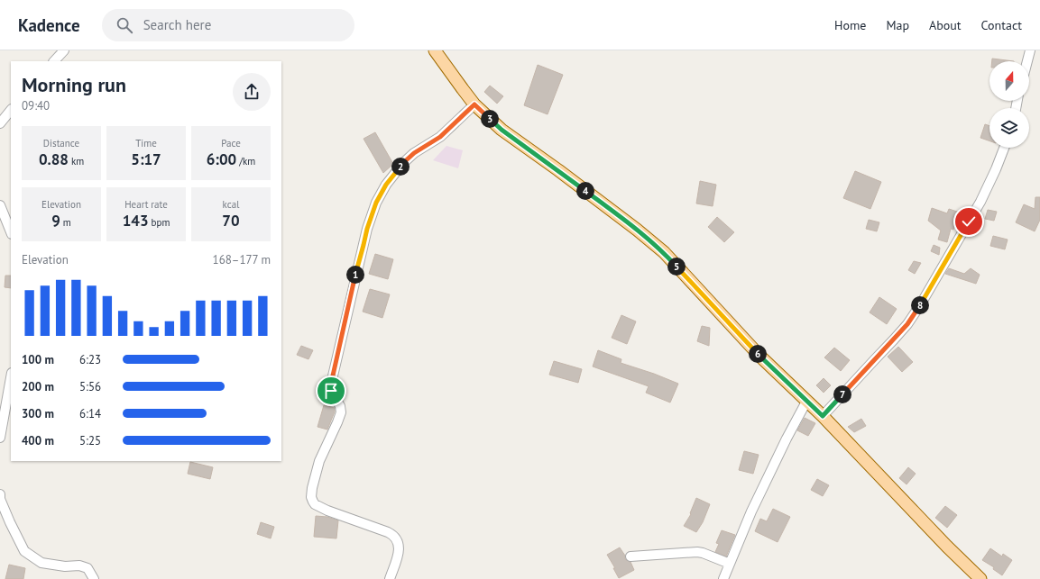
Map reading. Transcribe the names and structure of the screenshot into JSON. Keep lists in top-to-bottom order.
{
  "north": "top",
  "page": {
    "header": "Kadence",
    "search": "Search here",
    "nav": [
      "Home",
      "Map",
      "About",
      "Contact"
    ],
    "heading": ["Morning run", "09:40"],
    "pins": [
      "3",
      "2",
      "4",
      "5",
      "1",
      "8",
      "6",
      "7"
    ],
    "stats": [
      ["Distance", "0.88 km"],
      ["Time", "5:17"],
      ["Pace", "6:00 /km"],
      ["Elevation", "9 m"],
      ["Heart rate", "143 bpm"],
      ["kcal", "70"]
    ],
    "chart": ["Elevation", "168–177 m"],
    "list": [
      {
        "name": "100 m",
        "note": "6:23"
      },
      {
        "name": "200 m",
        "note": "5:56"
      },
      {
        "name": "300 m",
        "note": "6:14"
      },
      {
        "name": "400 m",
        "note": "5:25"
      }
    ]
  }
}
